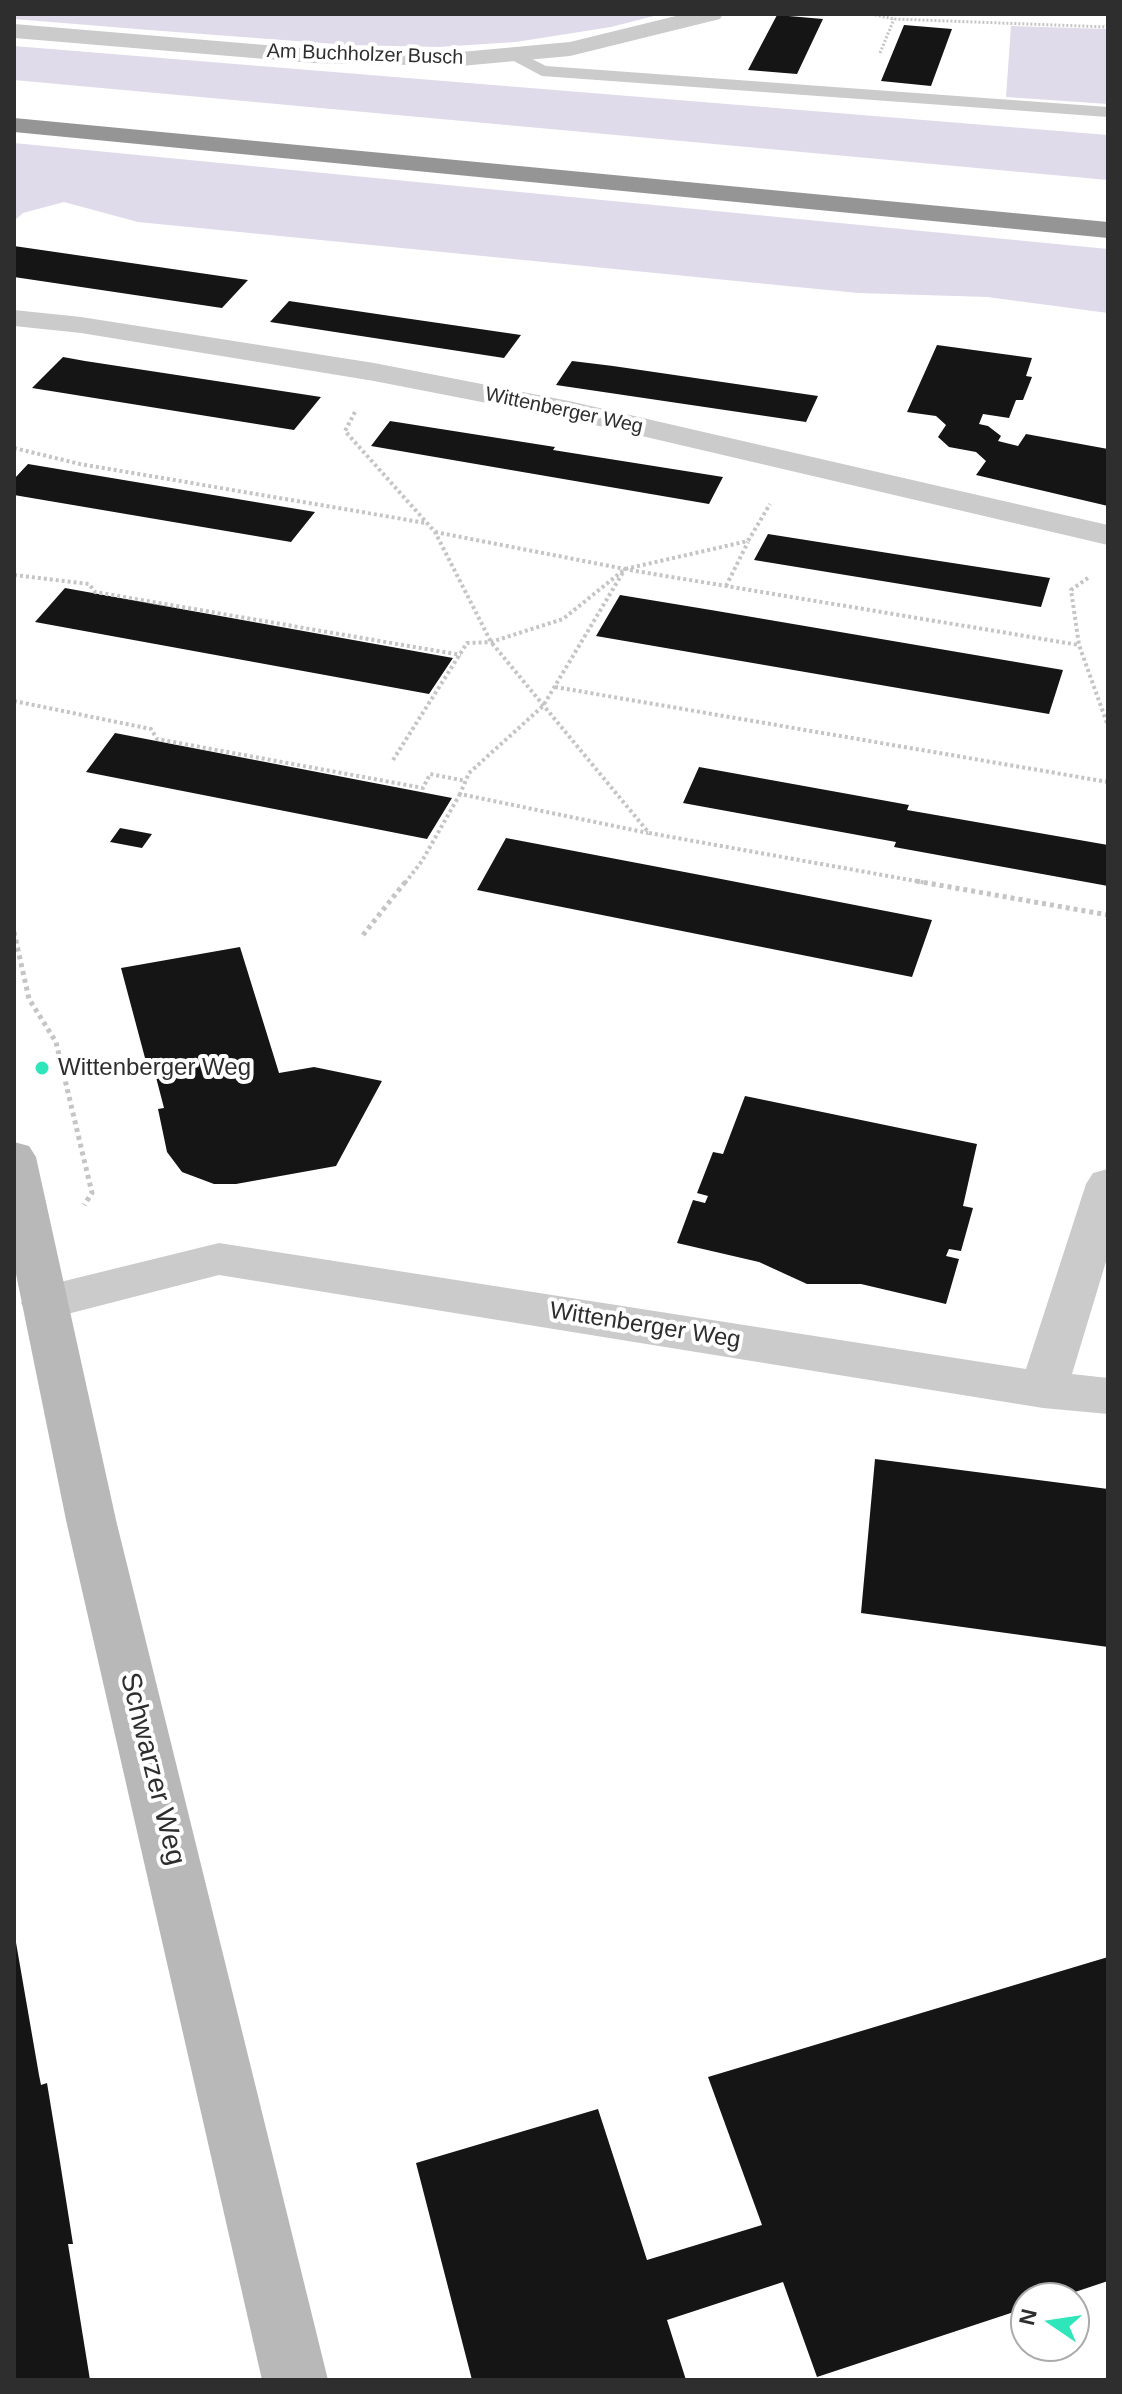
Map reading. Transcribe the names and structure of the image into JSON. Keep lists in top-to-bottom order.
{
  "streets": {
    "main road": ["Schwarzer Weg"],
    "street": ["Am Buchholzer Busch", "Wittenberger Weg"]
  },
  "crossings": [
    ["Wittenberger Weg", "Schwarzer Weg"]
  ],
  "places": ["Wittenberger Weg"],
  "north": "left"
}
